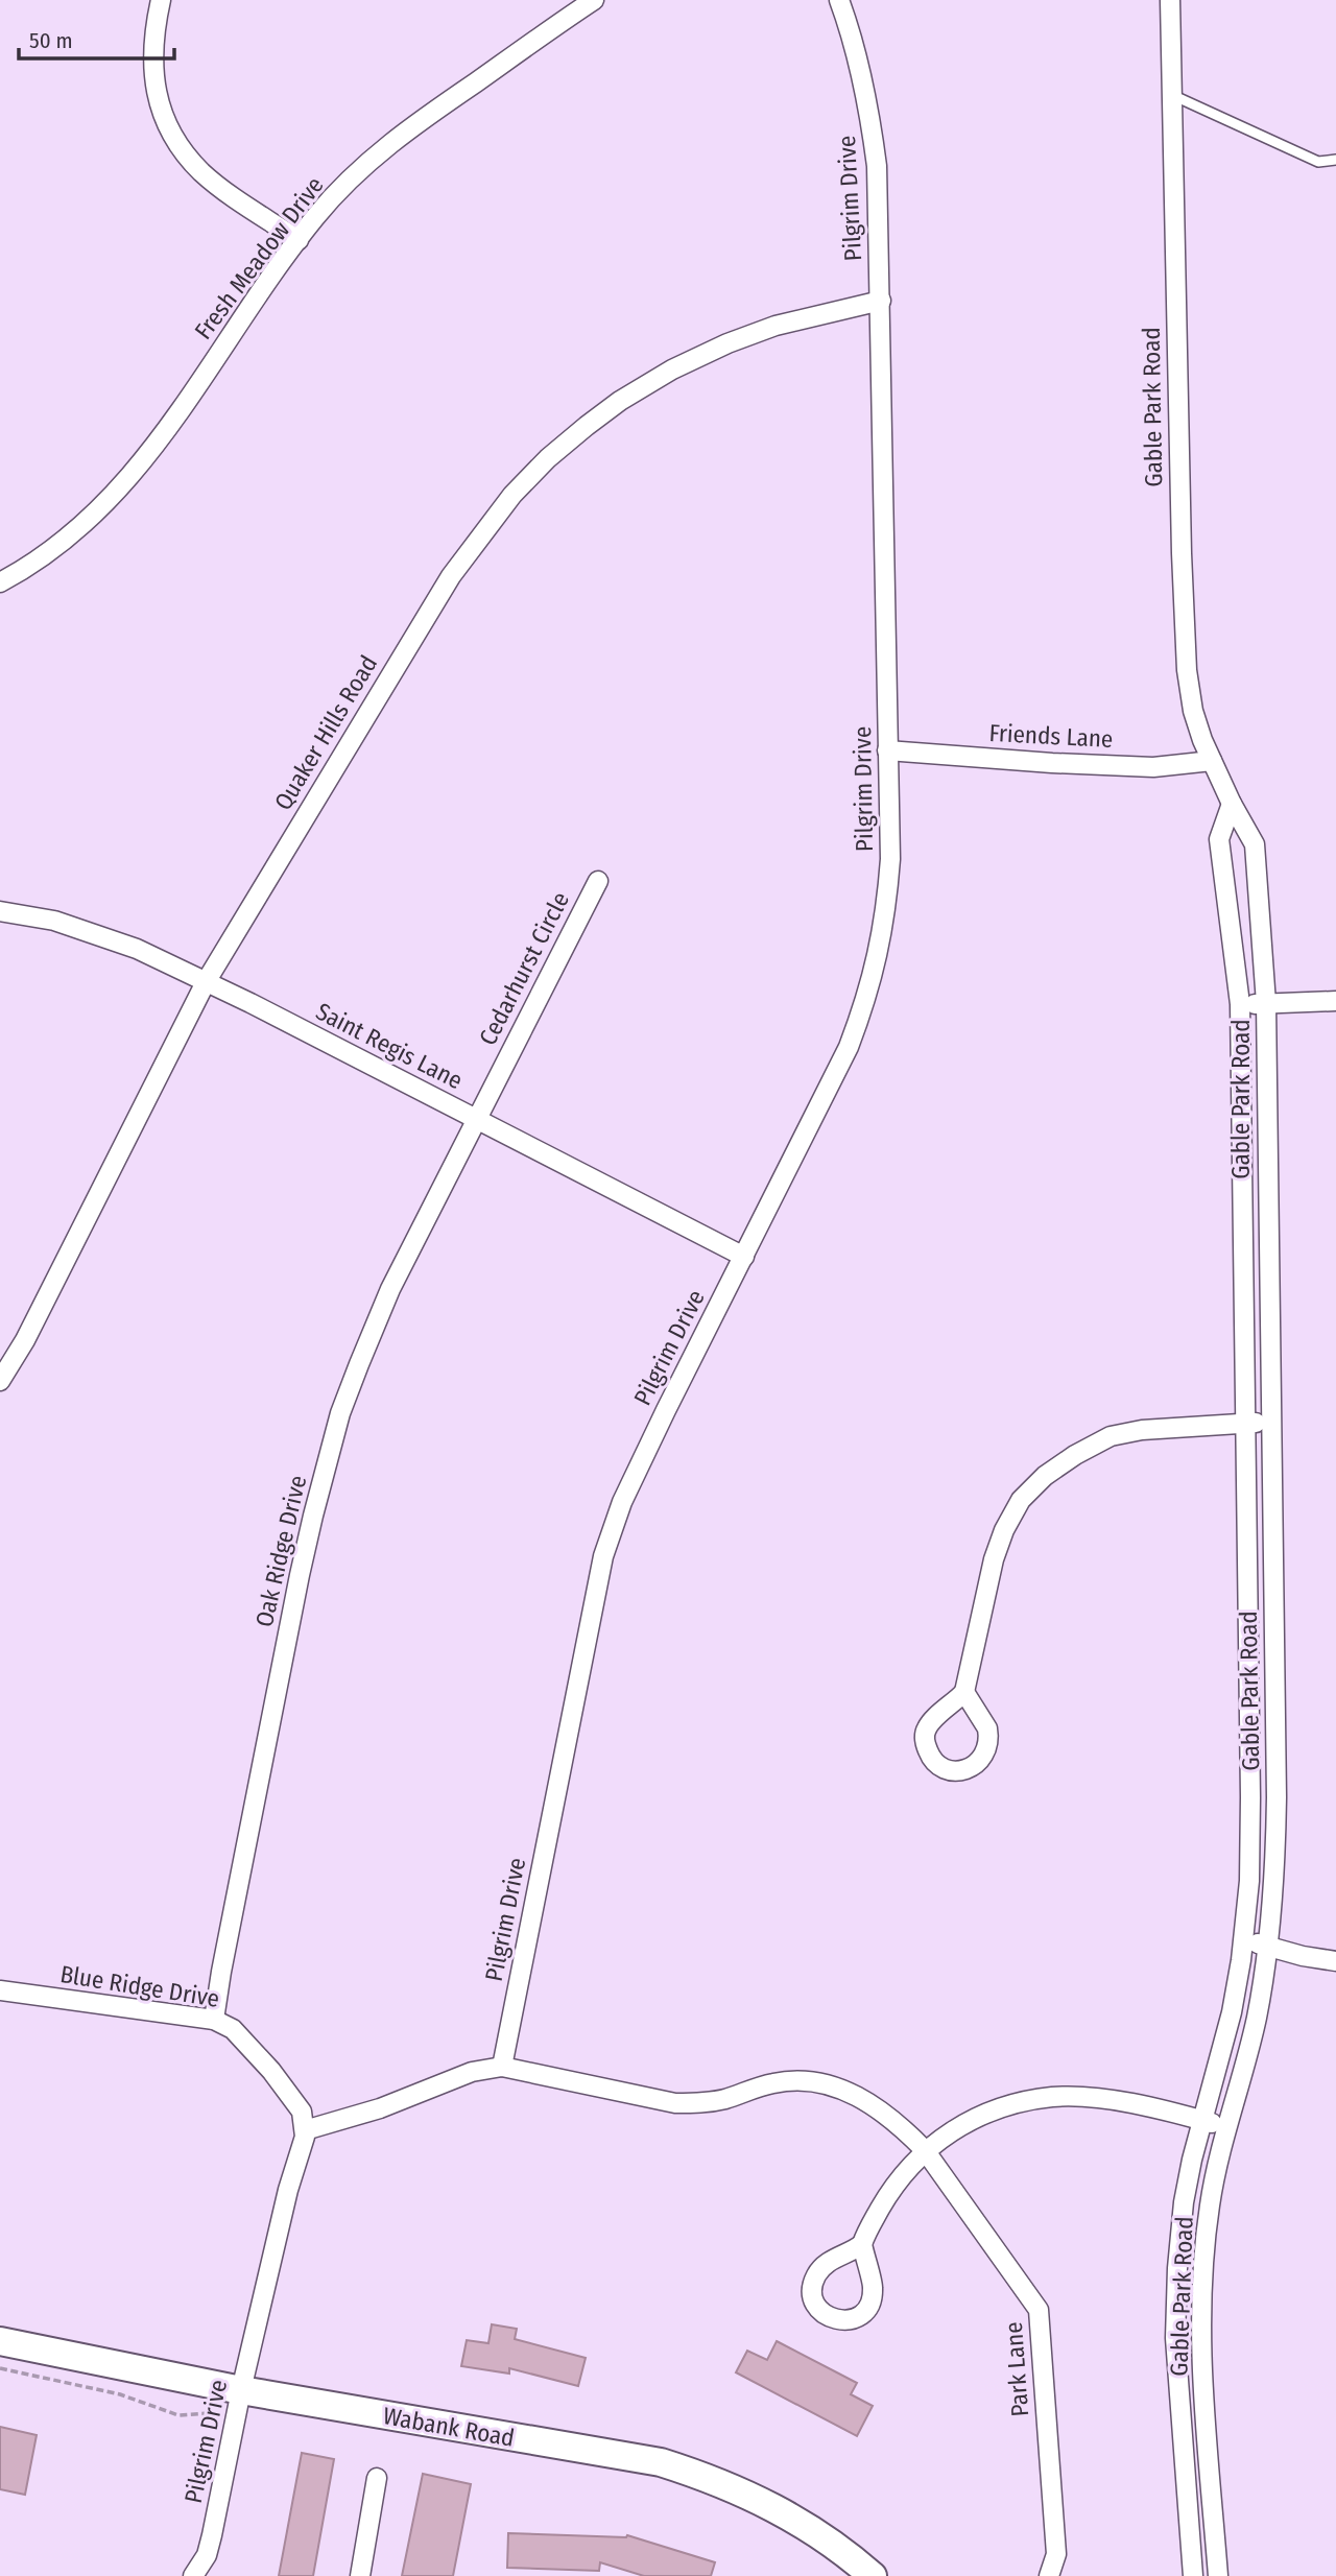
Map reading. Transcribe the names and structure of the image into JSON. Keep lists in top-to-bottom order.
{
  "streets": {
    "street": [
      "Pilgrim Drive",
      "Fresh Meadow Drive",
      "Gable Park Road",
      "Quaker Hills Road",
      "Friends Lane",
      "Cedarhurst Circle",
      "Saint Regis Lane",
      "Oak Ridge Drive",
      "Blue Ridge Drive",
      "Park Lane",
      "Wabank Road"
    ]
  },
  "crossings": [
    ["Pilgrim Drive", "Quaker Hills Road"],
    ["Pilgrim Drive", "Friends Lane"],
    ["Pilgrim Drive", "Saint Regis Lane"],
    ["Pilgrim Drive", "Blue Ridge Drive"],
    ["Pilgrim Drive", "Park Lane"],
    ["Pilgrim Drive", "Wabank Road"],
    ["Gable Park Road", "Friends Lane"],
    ["Quaker Hills Road", "Saint Regis Lane"],
    ["Cedarhurst Circle", "Saint Regis Lane"],
    ["Cedarhurst Circle", "Oak Ridge Drive"],
    ["Saint Regis Lane", "Oak Ridge Drive"],
    ["Oak Ridge Drive", "Blue Ridge Drive"]
  ],
  "scale_bar": "50 m"
}
